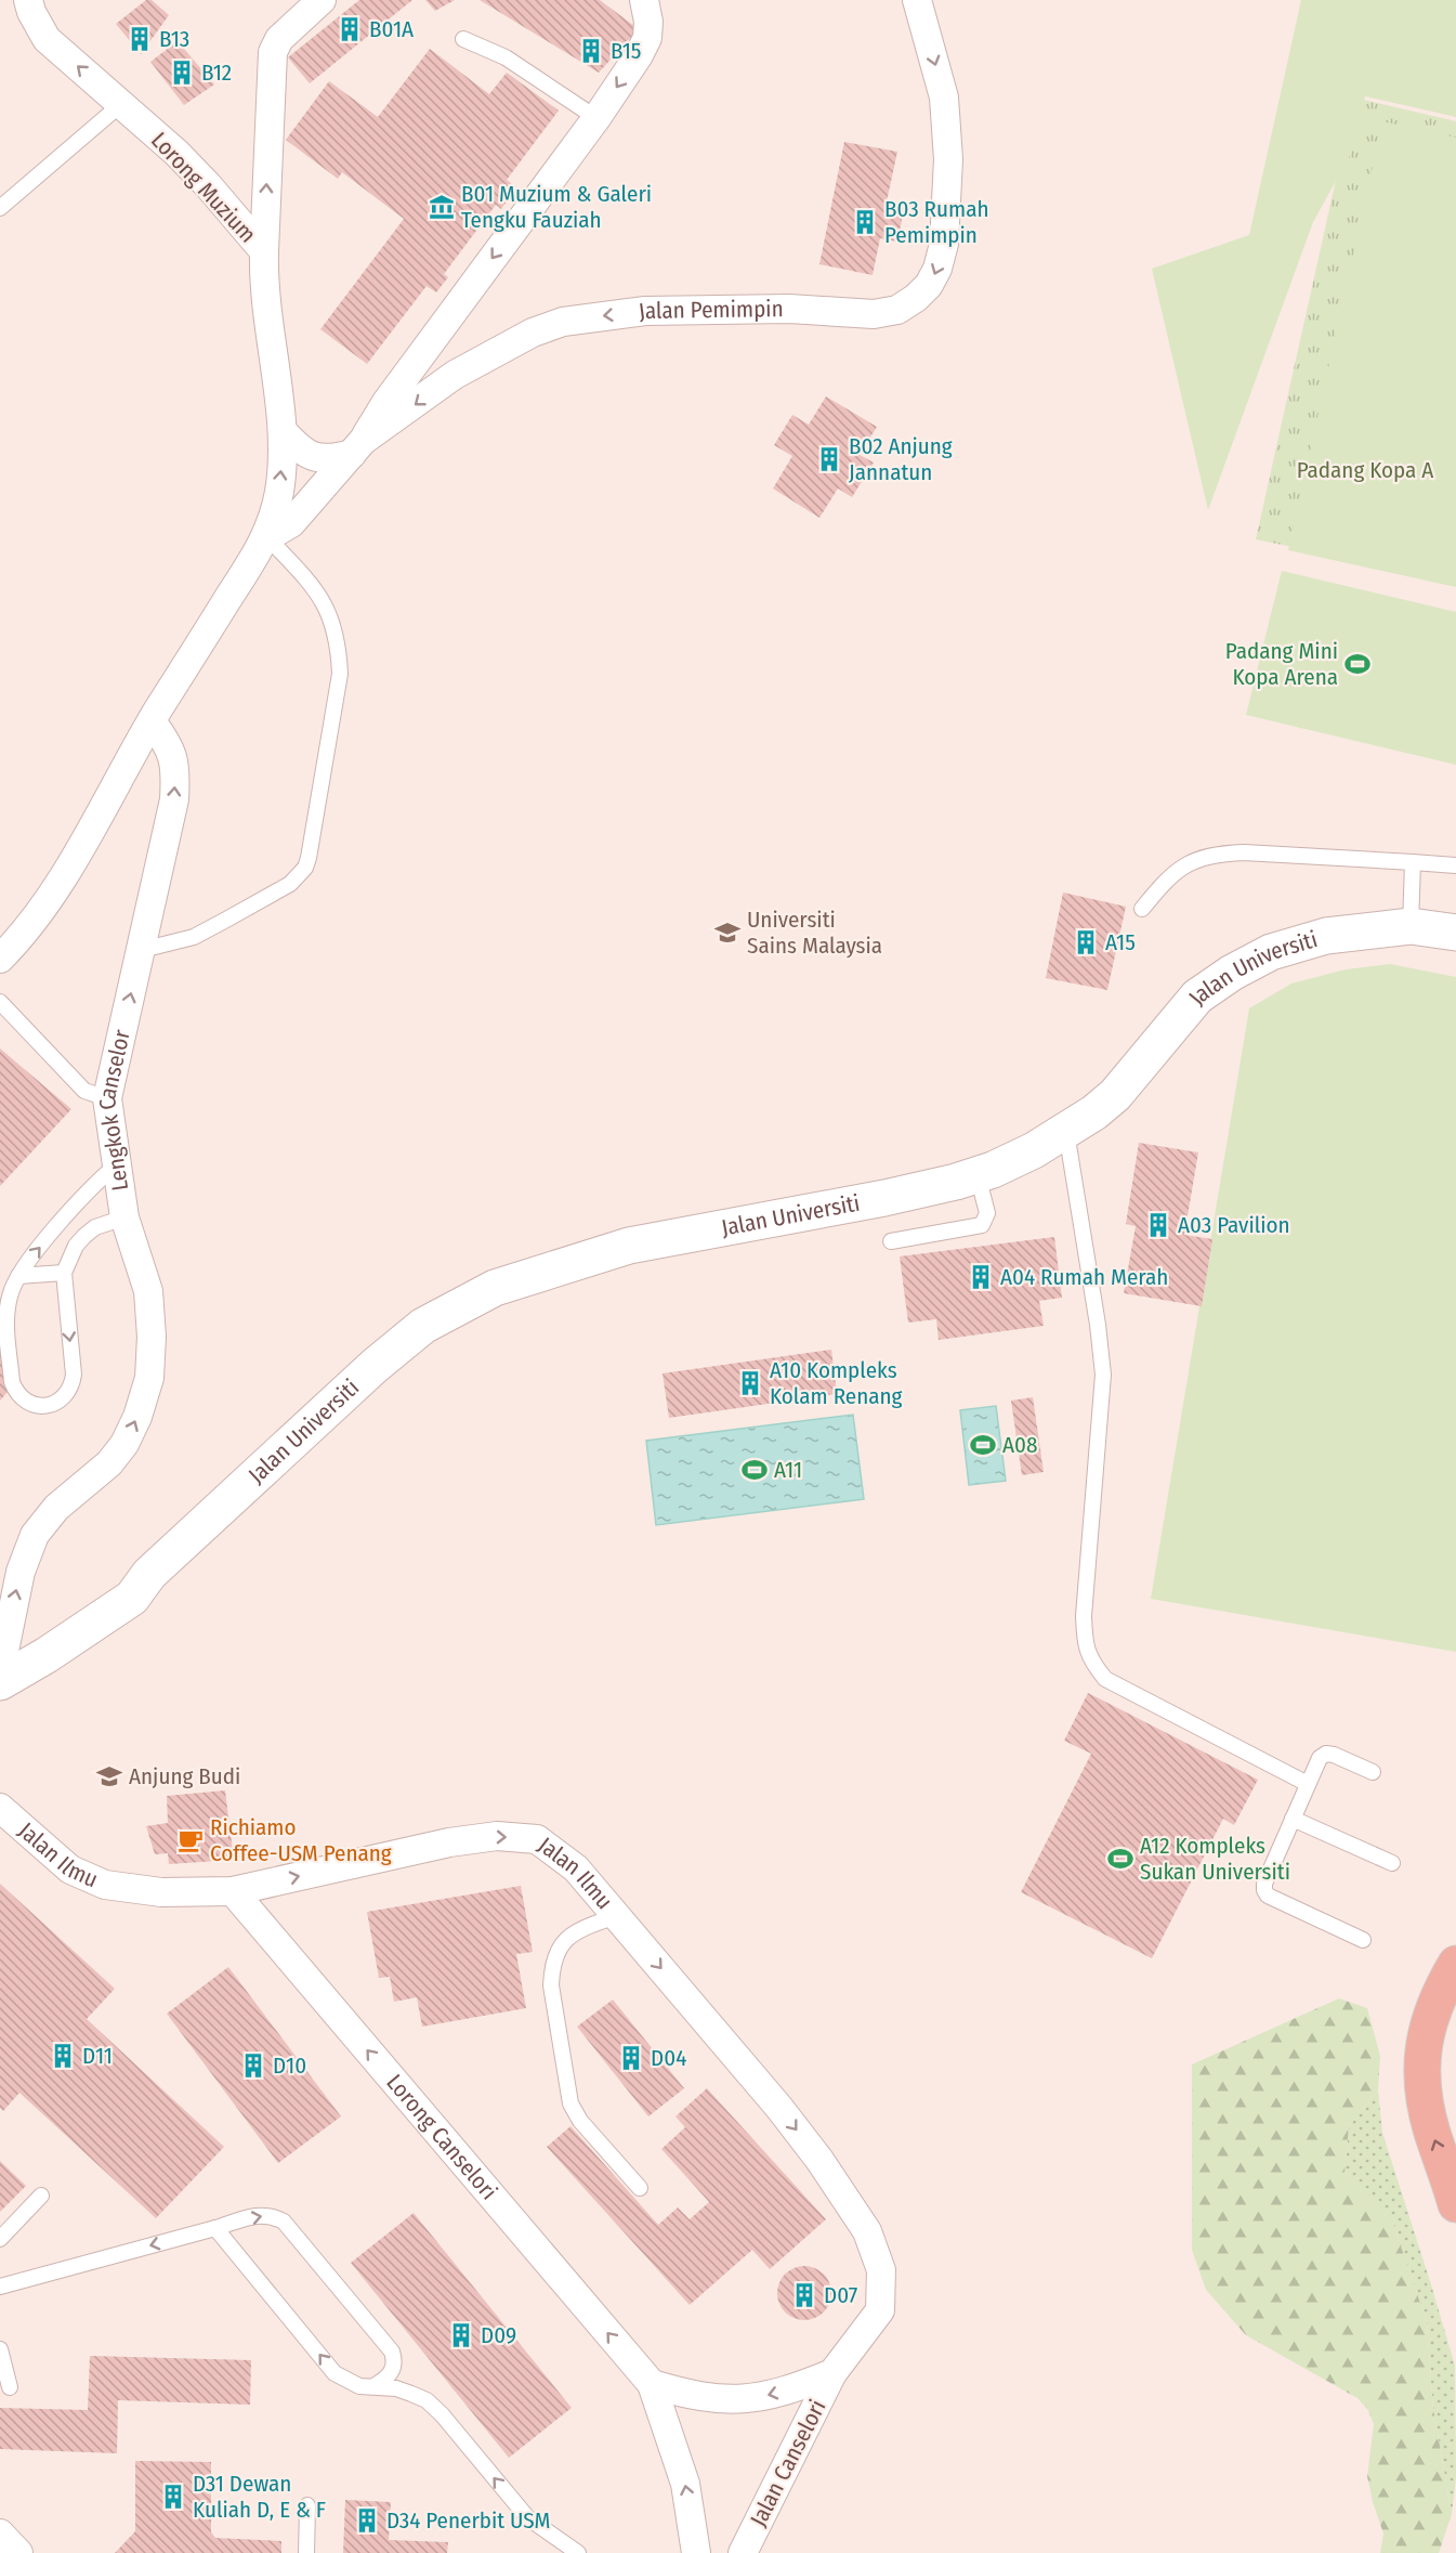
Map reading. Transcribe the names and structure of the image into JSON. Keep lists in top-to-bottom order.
{
  "streets": {
    "street": [
      "Lorong Muzium",
      "Jalan Pemimpin",
      "Jalan Universiti",
      "Lengkok Canselor",
      "Jalan Ilmu",
      "Lorong Canselori",
      "Jalan Canselori"
    ]
  },
  "crossings": [
    ["Lorong Muzium", "Jalan Pemimpin"],
    ["Jalan Universiti", "Lengkok Canselor"],
    ["Jalan Ilmu", "Lorong Canselori"],
    ["Jalan Ilmu", "Jalan Canselori"]
  ],
  "one_way": ["Lorong Muzium", "Lorong Canselori"],
  "parks": ["Padang Kopa A"],
  "places": {
    "building": [
      "B01A",
      "B13",
      "B15",
      "B12",
      "B03 Rumah Pemimpin",
      "B02 Anjung Jannatun",
      "A15",
      "A03 Pavilion",
      "A04 Rumah Merah",
      "A10 Kompleks Kolam Renang",
      "D11",
      "D04",
      "D10",
      "D07",
      "D09",
      "D31 Dewan Kuliah D, E & F",
      "D34 Penerbit USM"
    ],
    "museum": ["B01 Muzium & Galeri Tengku Fauziah"],
    "sports": [
      "Padang Mini Kopa Arena",
      "A08",
      "A11",
      "A12 Kompleks Sukan Universiti"
    ],
    "school or university": ["Universiti Sains Malaysia", "Anjung Budi"],
    "cafe": ["Richiamo Coffee-USM Penang"]
  }
}
